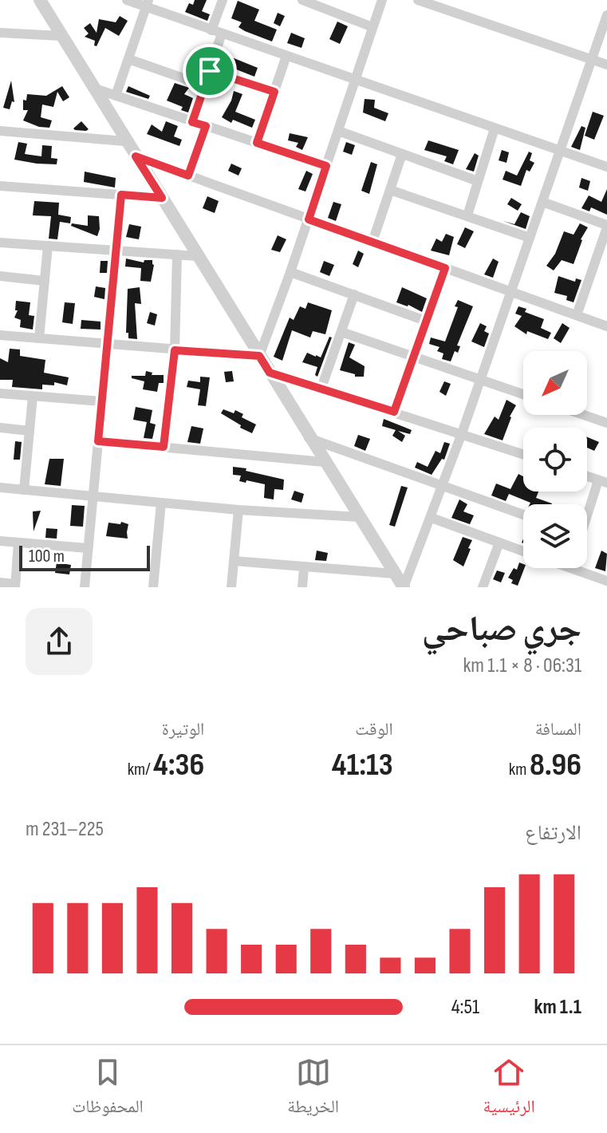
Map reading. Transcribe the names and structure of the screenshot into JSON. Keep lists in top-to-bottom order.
{
  "scale_bar": "100 m",
  "north": "bottom left",
  "page": {
    "scale": "100 m",
    "heading": ["جري صباحي", "06:31 · 8 × 1.1 km"],
    "stats": [
      ["المسافة", "8.96 km"],
      ["الوقت", "41:13"],
      ["الوتيرة", "4:36 /km"]
    ],
    "chart": ["الارتفاع", "225–231 m"],
    "list": [
      {
        "name": "1.1 km",
        "note": "4:51"
      }
    ],
    "tabs": ["الرئيسية", "الخريطة", "المحفوظات"]
  }
}
